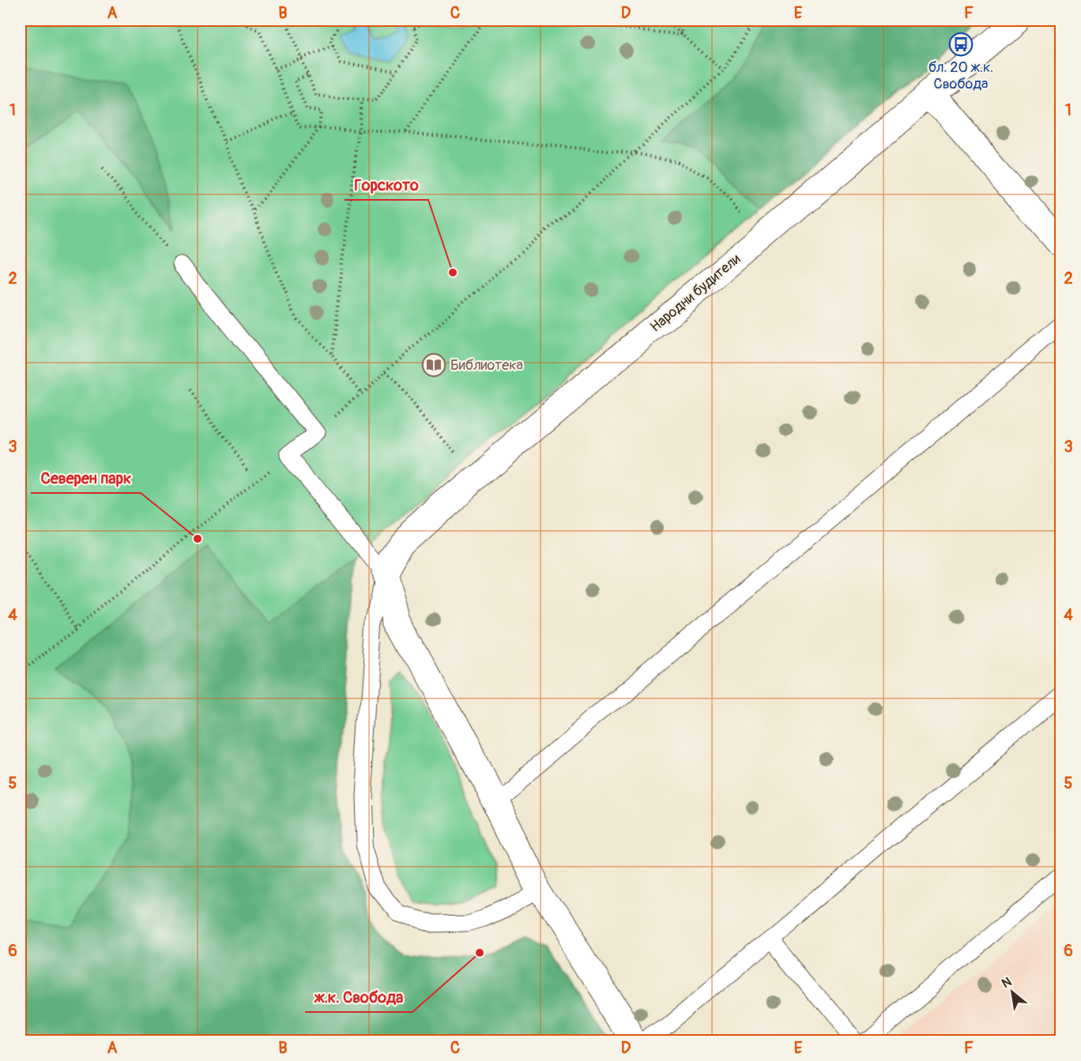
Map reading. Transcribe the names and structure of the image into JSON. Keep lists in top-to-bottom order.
{
  "streets": {
    "street": ["Народни будители"]
  },
  "places": {
    "bus stop": ["бл. 20 ж.к. Свобода"],
    "other": ["Горското", "Северен парк", "ж.к. Свобода"],
    "library": ["Библиотека"]
  },
  "north": "top left",
  "grid": {
    "columns": [
      "A",
      "B",
      "C",
      "D",
      "E",
      "F"
    ],
    "rows": [
      "1",
      "2",
      "3",
      "4",
      "5",
      "6"
    ]
  }
}
